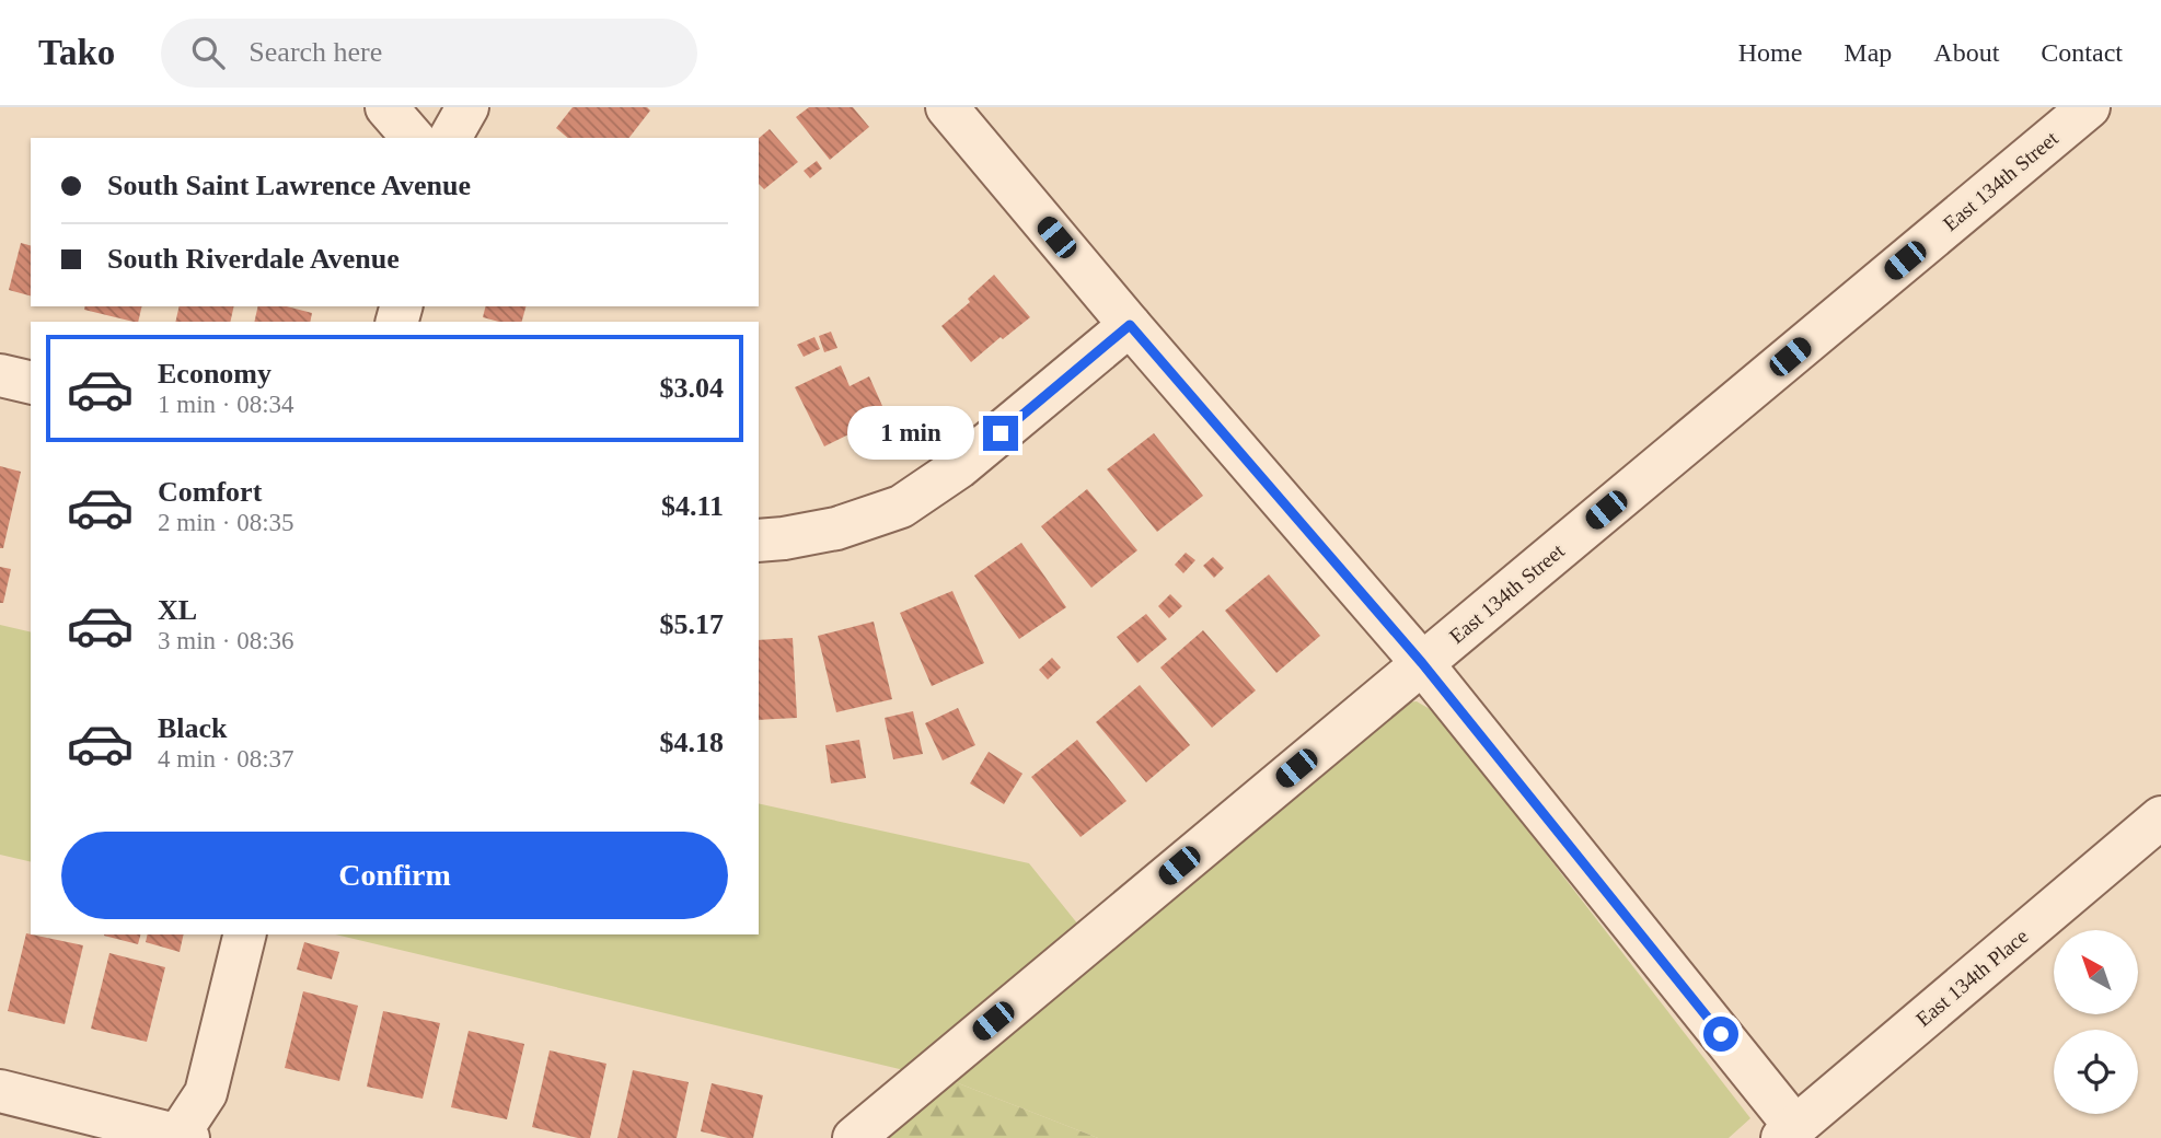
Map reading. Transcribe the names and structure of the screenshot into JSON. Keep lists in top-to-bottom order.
{
  "streets": {
    "street": ["East 134th Street", "East 134th Place"]
  },
  "north": "top left",
  "page": {
    "header": "Tako",
    "search": "Search here",
    "nav": [
      "Home",
      "Map",
      "About",
      "Contact"
    ],
    "banner": ["South Saint Lawrence Avenue", "South Riverdale Avenue"],
    "list": [
      {
        "name": "Economy",
        "note": "1 min · 08:34",
        "value": "$3.04"
      },
      {
        "name": "Comfort",
        "note": "2 min · 08:35",
        "value": "$4.11"
      },
      {
        "name": "XL",
        "note": "3 min · 08:36",
        "value": "$5.17"
      },
      {
        "name": "Black",
        "note": "4 min · 08:37",
        "value": "$4.18"
      }
    ],
    "bubble": "1 min",
    "buttons": "Confirm"
  }
}
